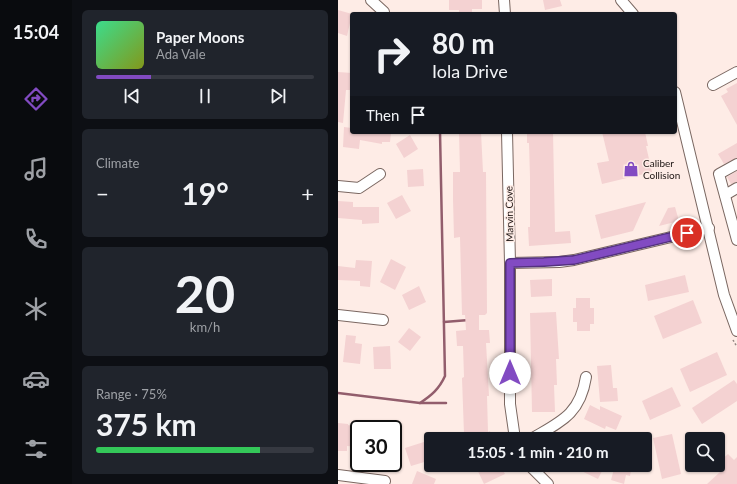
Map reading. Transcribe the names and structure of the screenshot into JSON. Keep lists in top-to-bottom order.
{
  "streets": {
    "street": ["Marvin Cove"]
  },
  "places": {
    "shop": ["Caliber Collision"]
  },
  "page": {
    "tabs": "15:04",
    "turn": ["80 m", "Iola Drive"],
    "song": ["Paper Moons", "Ada Vale"],
    "then": "Then",
    "tile": [
      "Climate",
      ["20", "km/h"],
      ["Range · 75%", "375 km"]
    ],
    "heat": ["−", "19°", "+"],
    "limit": "30",
    "trip": "15:05 · 1 min · 210 m"
  }
}
